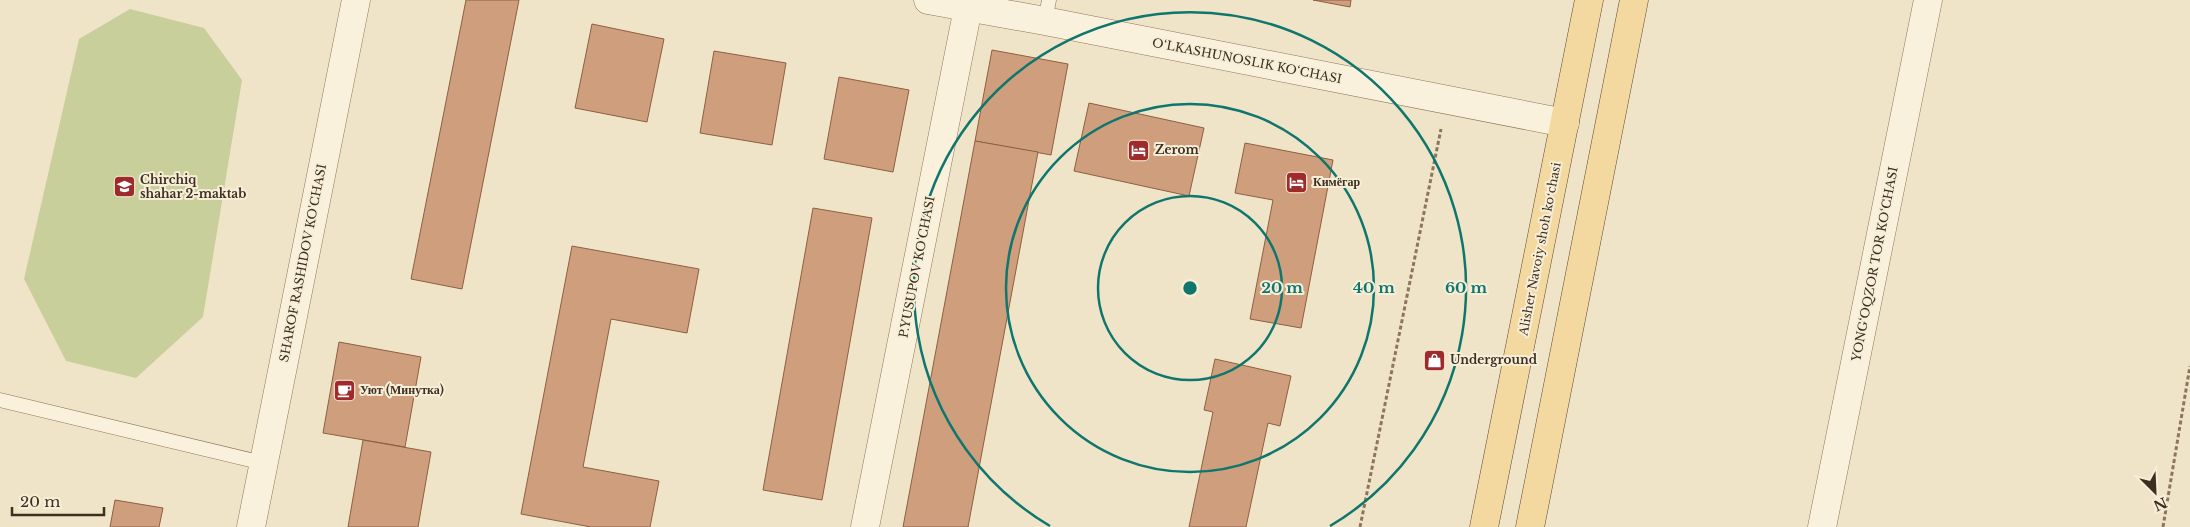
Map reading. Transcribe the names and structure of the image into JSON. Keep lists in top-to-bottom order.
{
  "streets": {
    "main road": ["Alisher Navoiy shoh koʻchasi"],
    "street": [
      "O‘LKASHUNOSLIK KO‘CHASI",
      "SHAROF RASHIDOV KO'CHASI",
      "YONG‘OQZOR TOR KO‘CHASI",
      "P.YUSUPOV KO'CHASI"
    ]
  },
  "crossings": [
    ["O‘LKASHUNOSLIK KO‘CHASI", "Alisher Navoiy shoh koʻchasi"],
    ["O‘LKASHUNOSLIK KO‘CHASI", "P.YUSUPOV KO'CHASI"]
  ],
  "places": {
    "hotel": ["Zerom", "Кимёгар"],
    "school or university": ["Chirchiq shahar 2-maktab"],
    "shop": ["Underground"],
    "cafe": ["Уют (Минутка)"]
  },
  "scale_bar": "20 m",
  "north": "bottom right",
  "rings": ["20 m", "40 m", "60 m"]
}
